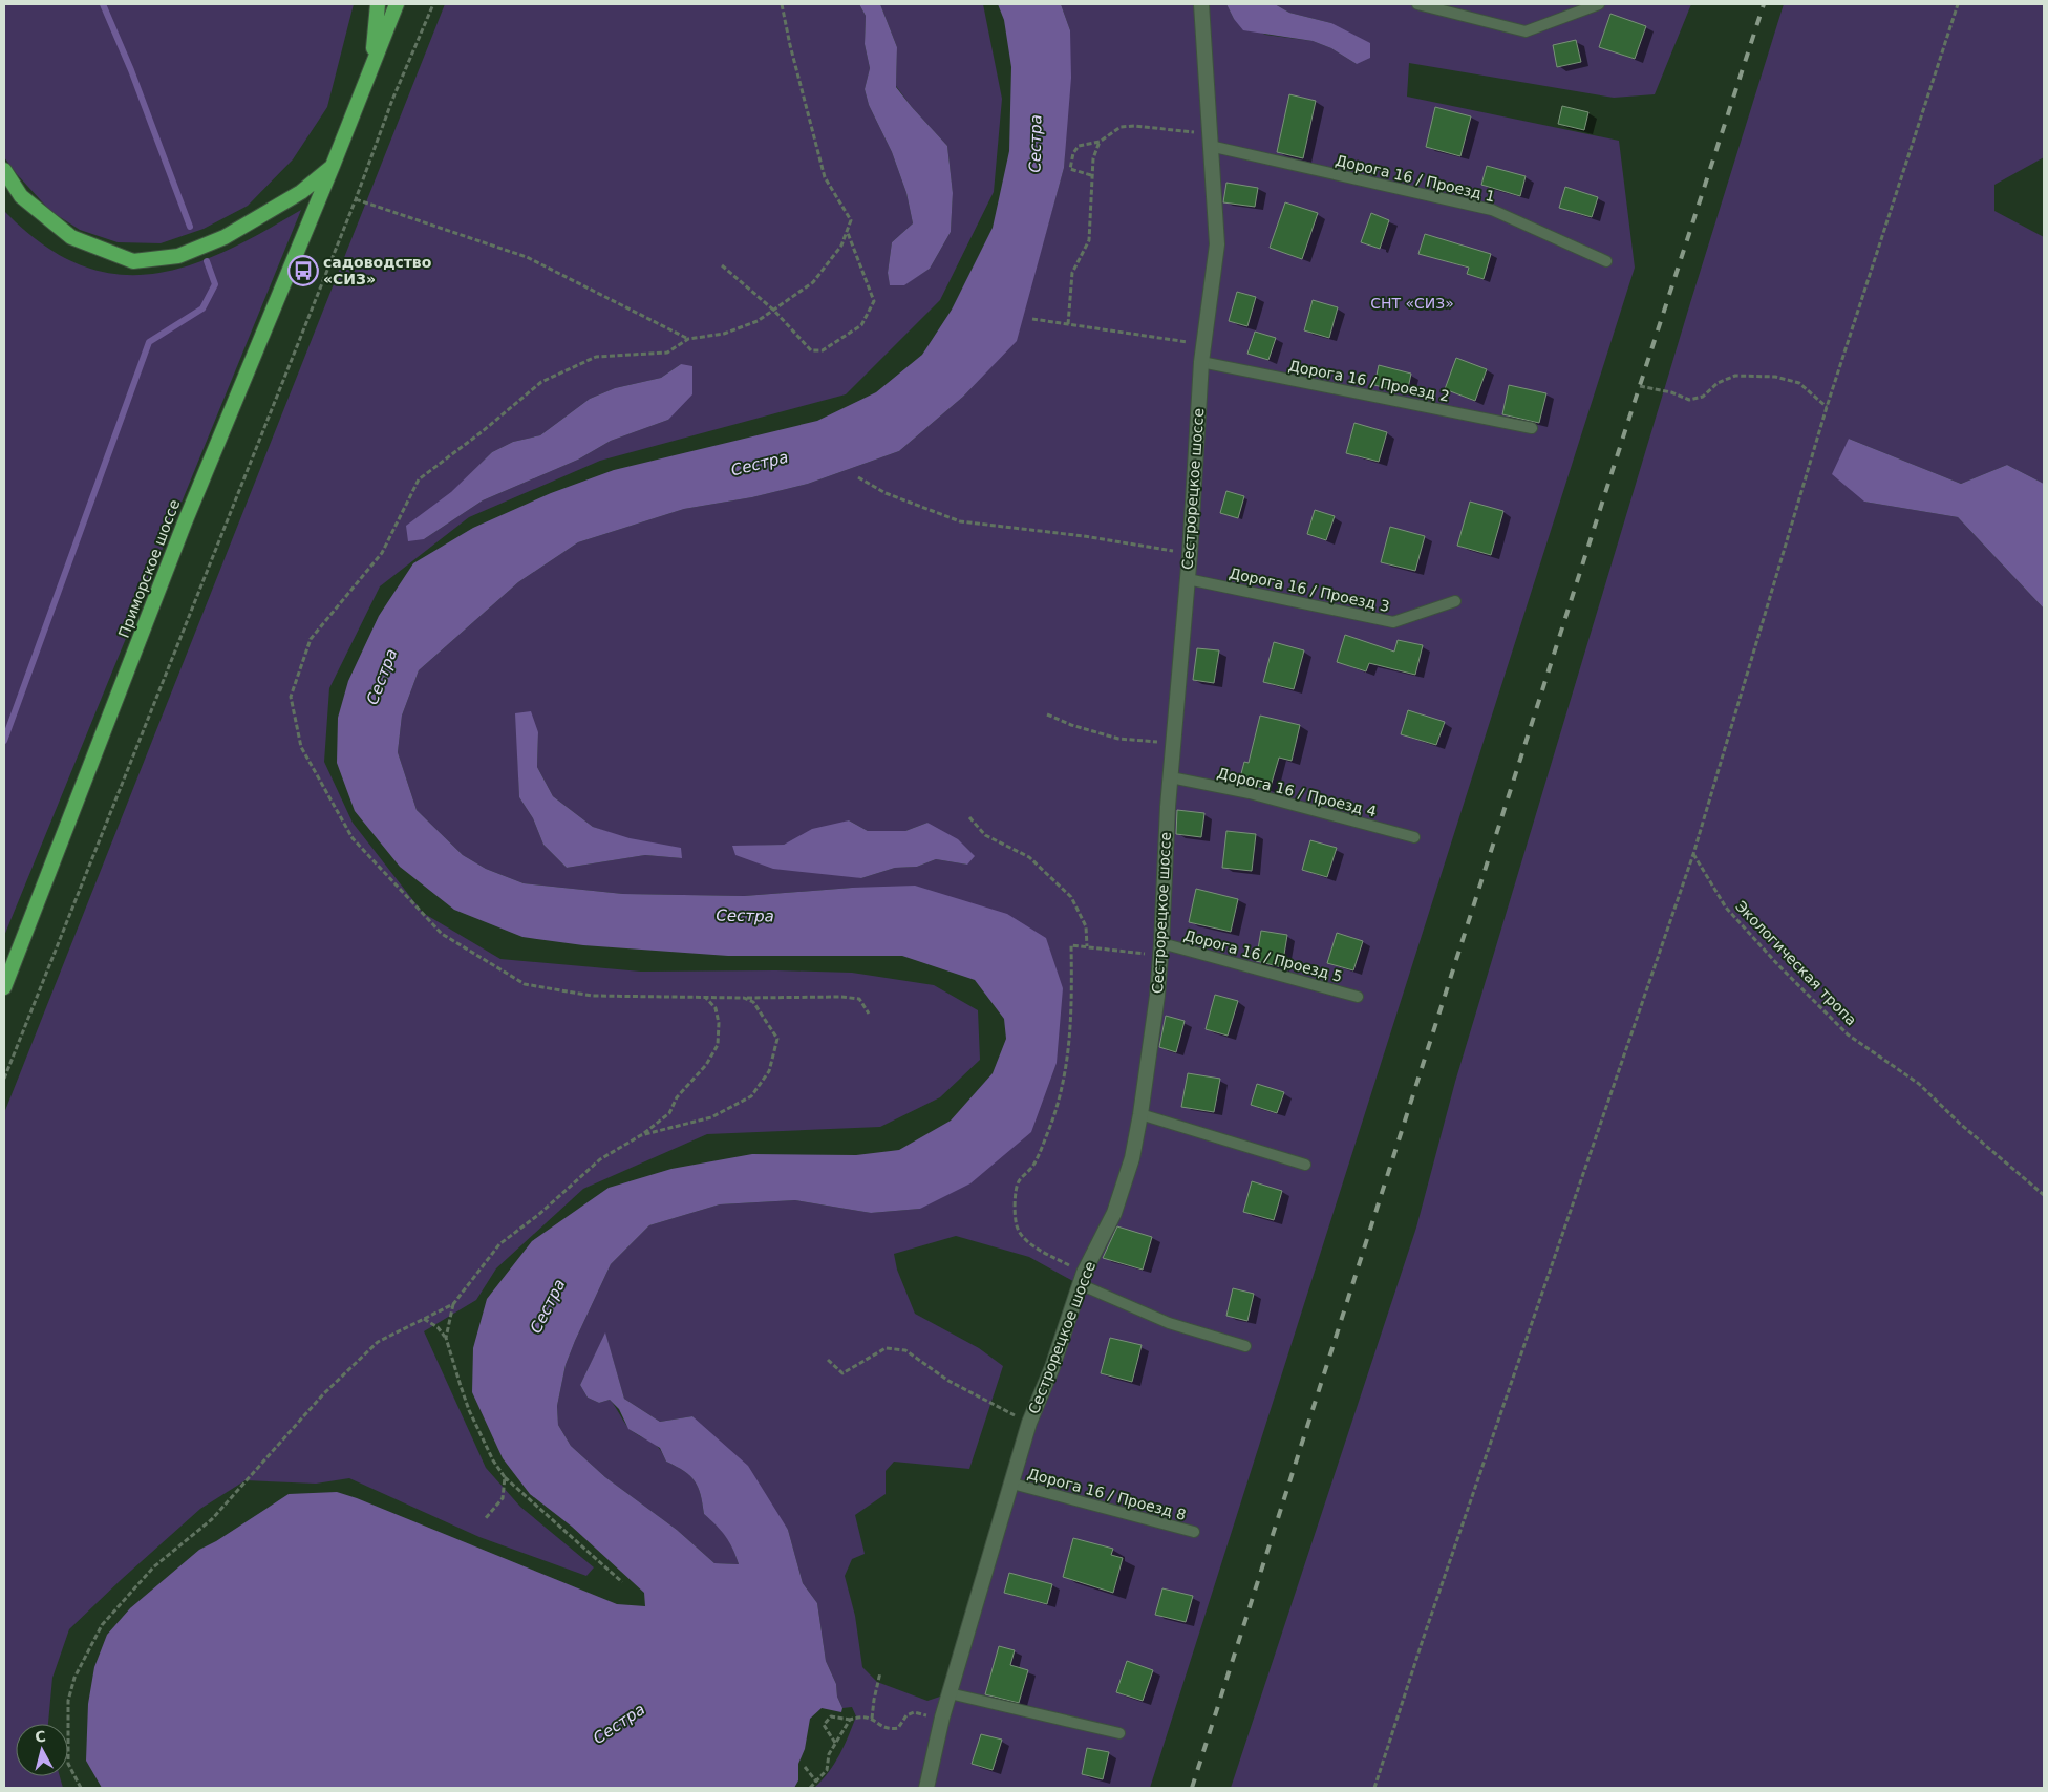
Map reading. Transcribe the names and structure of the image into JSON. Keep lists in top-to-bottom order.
{
  "streets": {
    "highway": ["Приморское шоссе"],
    "street": ["Сестрорецкое шоссе"],
    "lane": [
      "Дорога 16 / Проезд 1",
      "Дорога 16 / Проезд 2",
      "Дорога 16 / Проезд 3",
      "Дорога 16 / Проезд 4",
      "Дорога 16 / Проезд 5",
      "Дорога 16 / Проезд 8"
    ],
    "path": ["Экологическая тропа"]
  },
  "crossings": [
    ["Дорога 16 / Проезд 1", "Сестрорецкое шоссе"],
    ["Дорога 16 / Проезд 2", "Сестрорецкое шоссе"],
    ["Сестрорецкое шоссе", "Дорога 16 / Проезд 3"],
    ["Сестрорецкое шоссе", "Дорога 16 / Проезд 4"],
    ["Сестрорецкое шоссе", "Дорога 16 / Проезд 5"],
    ["Сестрорецкое шоссе", "Дорога 16 / Проезд 8"]
  ],
  "water": ["Сестра"],
  "parks": ["СНТ «СИЗ»"],
  "places": {
    "bus stop": ["садоводство «СИЗ»"]
  },
  "north": "top"
}
